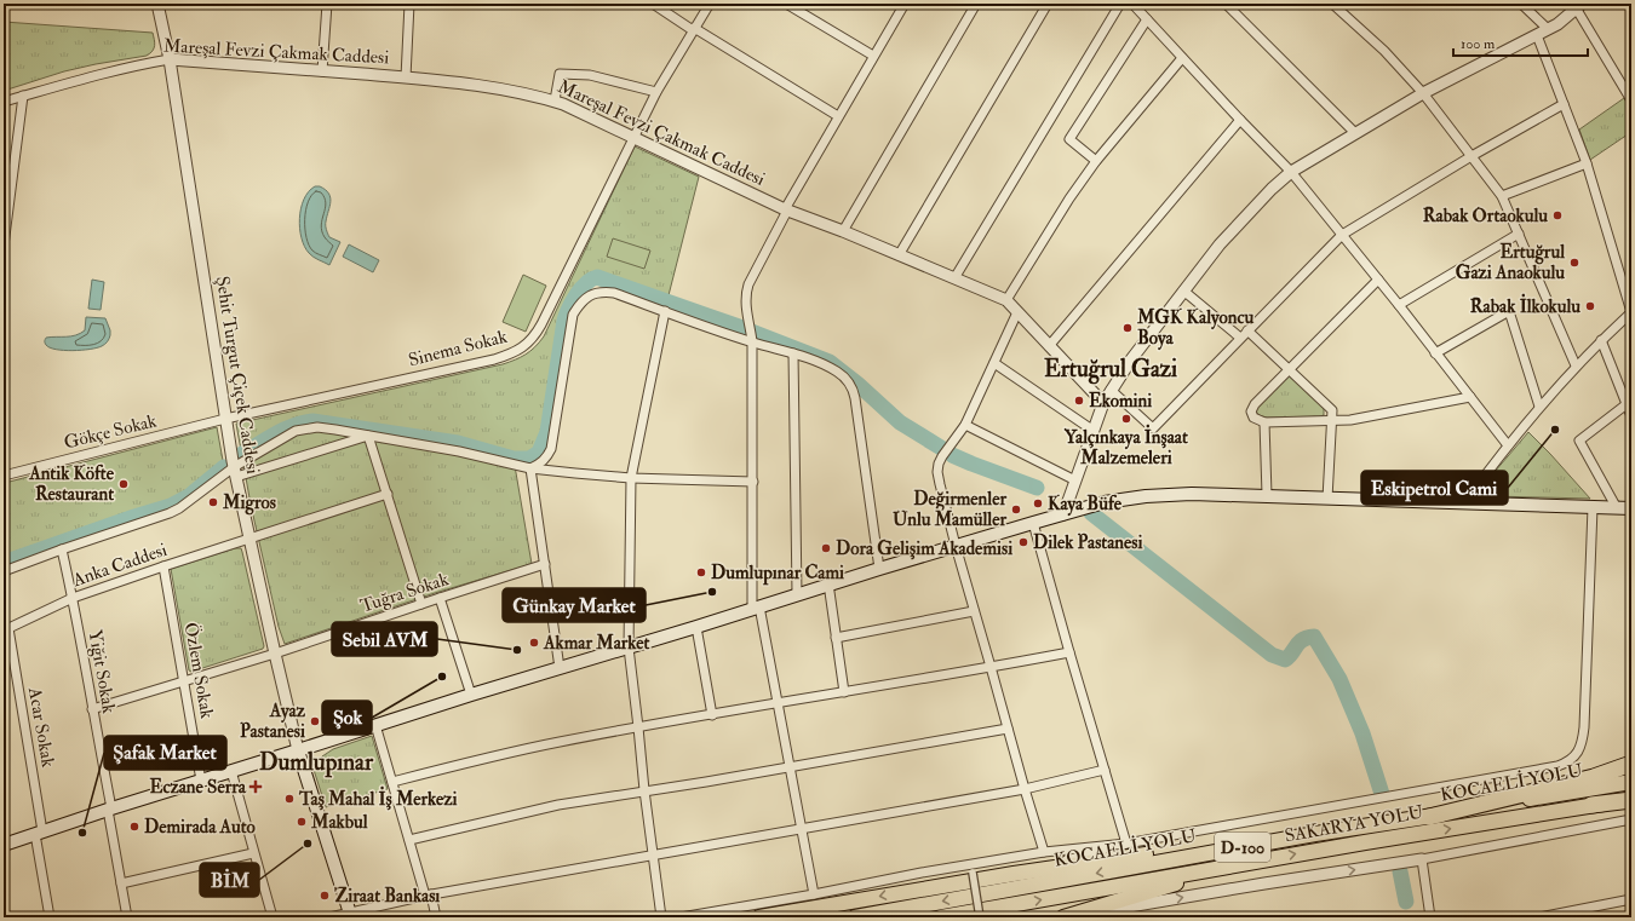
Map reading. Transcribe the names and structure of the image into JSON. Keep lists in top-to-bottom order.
{
  "streets": {
    "highway": ["KOCAELİ YOLU", "SAKARYA YOLU", "D-100"],
    "street": [
      "Mareşal Fevzi Çakmak Caddesi",
      "Sinema Sokak",
      "Şehit Turgut Çiçek Caddesi",
      "Gökçe Sokak",
      "Anka Caddesi",
      "Tuğra Sokak",
      "Özlem Sokak",
      "Yiğit Sokak",
      "Acar Sokak"
    ]
  },
  "crossings": [
    ["Mareşal Fevzi Çakmak Caddesi", "Sinema Sokak"],
    ["Mareşal Fevzi Çakmak Caddesi", "Şehit Turgut Çiçek Caddesi"],
    ["Sinema Sokak", "Şehit Turgut Çiçek Caddesi"],
    ["Sinema Sokak", "Gökçe Sokak"],
    ["Şehit Turgut Çiçek Caddesi", "Gökçe Sokak"],
    ["Şehit Turgut Çiçek Caddesi", "Anka Caddesi"],
    ["Şehit Turgut Çiçek Caddesi", "Tuğra Sokak"],
    ["Anka Caddesi", "Özlem Sokak"],
    ["Anka Caddesi", "Yiğit Sokak"],
    ["Anka Caddesi", "Acar Sokak"],
    ["Tuğra Sokak", "Özlem Sokak"],
    ["Tuğra Sokak", "Yiğit Sokak"]
  ],
  "districts": ["Ertuğrul Gazi", "Dumlupınar"],
  "places": {
    "other": [
      "Rabak Ortaokulu",
      "Ertuğrul Gazi Anaokulu",
      "Rabak İlkokulu",
      "MGK Kalyoncu Boya",
      "Ekomini",
      "Yalçınkaya İnşaat Malzemeleri",
      "Eskipetrol Cami",
      "Antik Köfte Restaurant",
      "Migros",
      "Kaya Büfe",
      "Değirmenler Unlu Mamüller",
      "Dilek Pastanesi",
      "Dora Gelişim Akademisi",
      "Dumlupınar Cami",
      "Günkay Market",
      "Akmar Market",
      "Sebil AVM",
      "Şok",
      "Ayaz Pastanesi",
      "Taş Mahal İş Merkezi",
      "Makbul",
      "Demirada Auto",
      "Şafak Market",
      "BİM",
      "Ziraat Bankası"
    ],
    "health": ["Eczane Serra"]
  },
  "scale_bar": "100 m"
}
